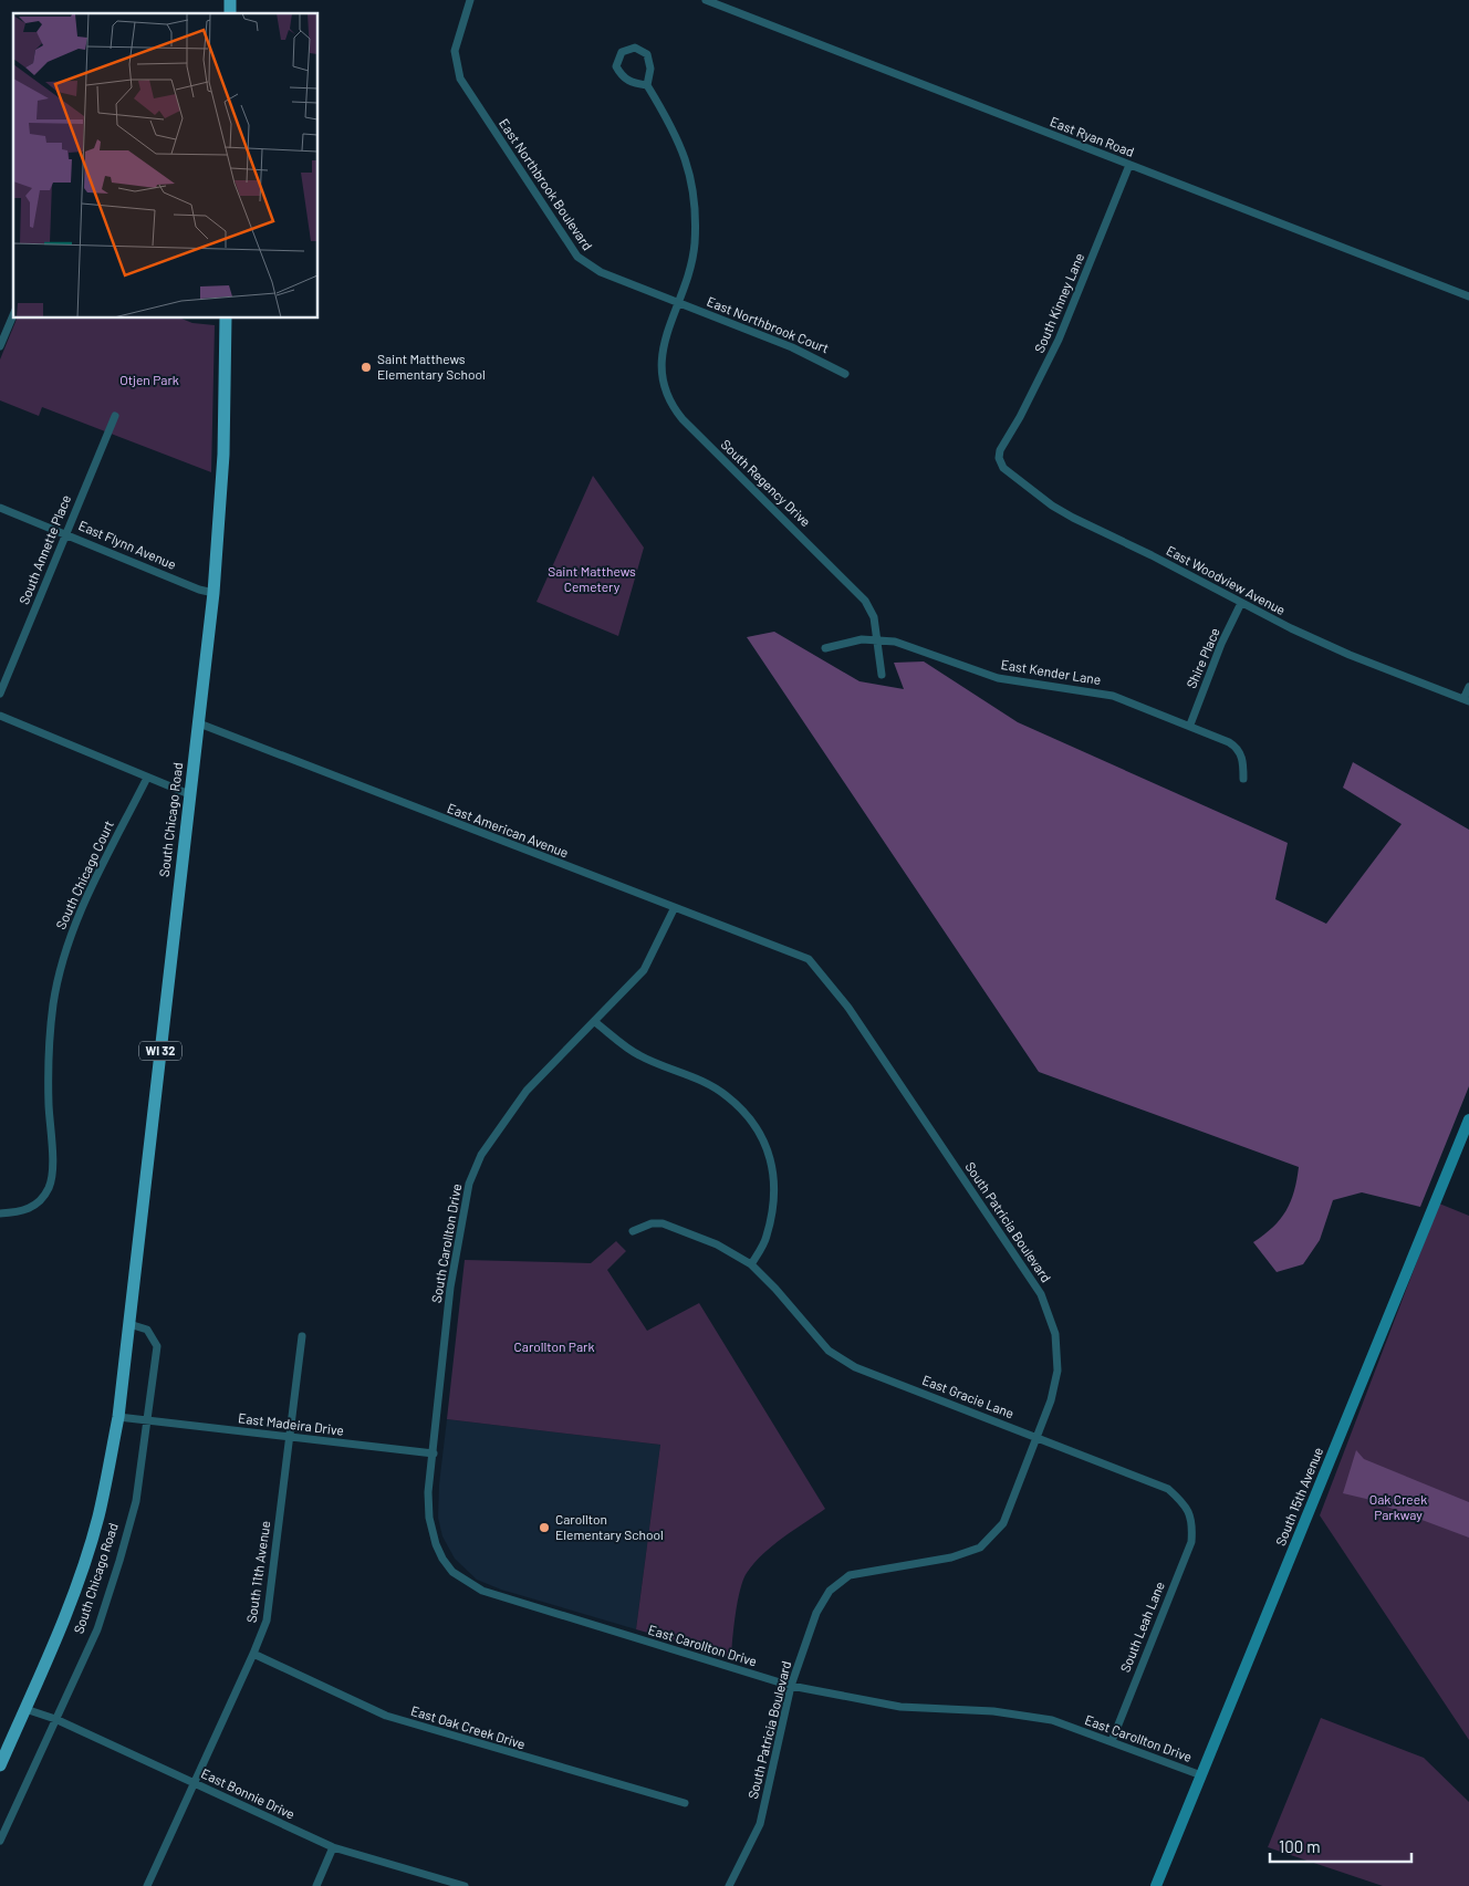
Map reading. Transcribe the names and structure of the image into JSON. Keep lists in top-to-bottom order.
{
  "streets": {
    "main road": ["South Chicago Road", "WI 32"],
    "street": [
      "East Ryan Road",
      "East Northbrook Boulevard",
      "South Kinney Lane",
      "East Northbrook Court",
      "South Regency Drive",
      "East Flynn Avenue",
      "South Annette Place",
      "East Woodview Avenue",
      "Shire Place",
      "East Kender Lane",
      "East American Avenue",
      "South Chicago Court",
      "South Patricia Boulevard",
      "South Carollton Drive",
      "East Gracie Lane",
      "East Madeira Drive",
      "South 15th Avenue",
      "South 11th Avenue",
      "South Leah Lane",
      "East Carollton Drive",
      "East Oak Creek Drive",
      "East Bonnie Drive"
    ]
  },
  "crossings": [
    ["East Ryan Road", "South Kinney Lane"],
    ["East Northbrook Boulevard", "East Northbrook Court"],
    ["East Northbrook Boulevard", "South Regency Drive"],
    ["South Kinney Lane", "East Woodview Avenue"],
    ["East Northbrook Court", "South Regency Drive"],
    ["South Regency Drive", "East Kender Lane"],
    ["East Flynn Avenue", "South Annette Place"],
    ["East Flynn Avenue", "South Chicago Road"],
    ["East Woodview Avenue", "Shire Place"],
    ["Shire Place", "East Kender Lane"],
    ["South Chicago Road", "East American Avenue"],
    ["South Chicago Road", "East Madeira Drive"],
    ["South Chicago Road", "East Bonnie Drive"],
    ["East American Avenue", "South Patricia Boulevard"],
    ["East American Avenue", "South Carollton Drive"],
    ["South Patricia Boulevard", "East Gracie Lane"],
    ["South Patricia Boulevard", "East Carollton Drive"],
    ["South Carollton Drive", "East Madeira Drive"],
    ["South Carollton Drive", "East Carollton Drive"],
    ["East Gracie Lane", "South Leah Lane"],
    ["East Madeira Drive", "South 11th Avenue"],
    ["East Madeira Drive", "East Carollton Drive"],
    ["South 15th Avenue", "East Carollton Drive"],
    ["South 11th Avenue", "East Oak Creek Drive"],
    ["South 11th Avenue", "East Bonnie Drive"],
    ["South Leah Lane", "East Carollton Drive"]
  ],
  "parks": [
    "Otjen Park",
    "Saint Matthews Cemetery",
    "Carollton Park",
    "Oak Creek Parkway"
  ],
  "places": ["Saint Matthews Elementary School", "Carollton Elementary School"],
  "scale_bar": "100 m"
}
